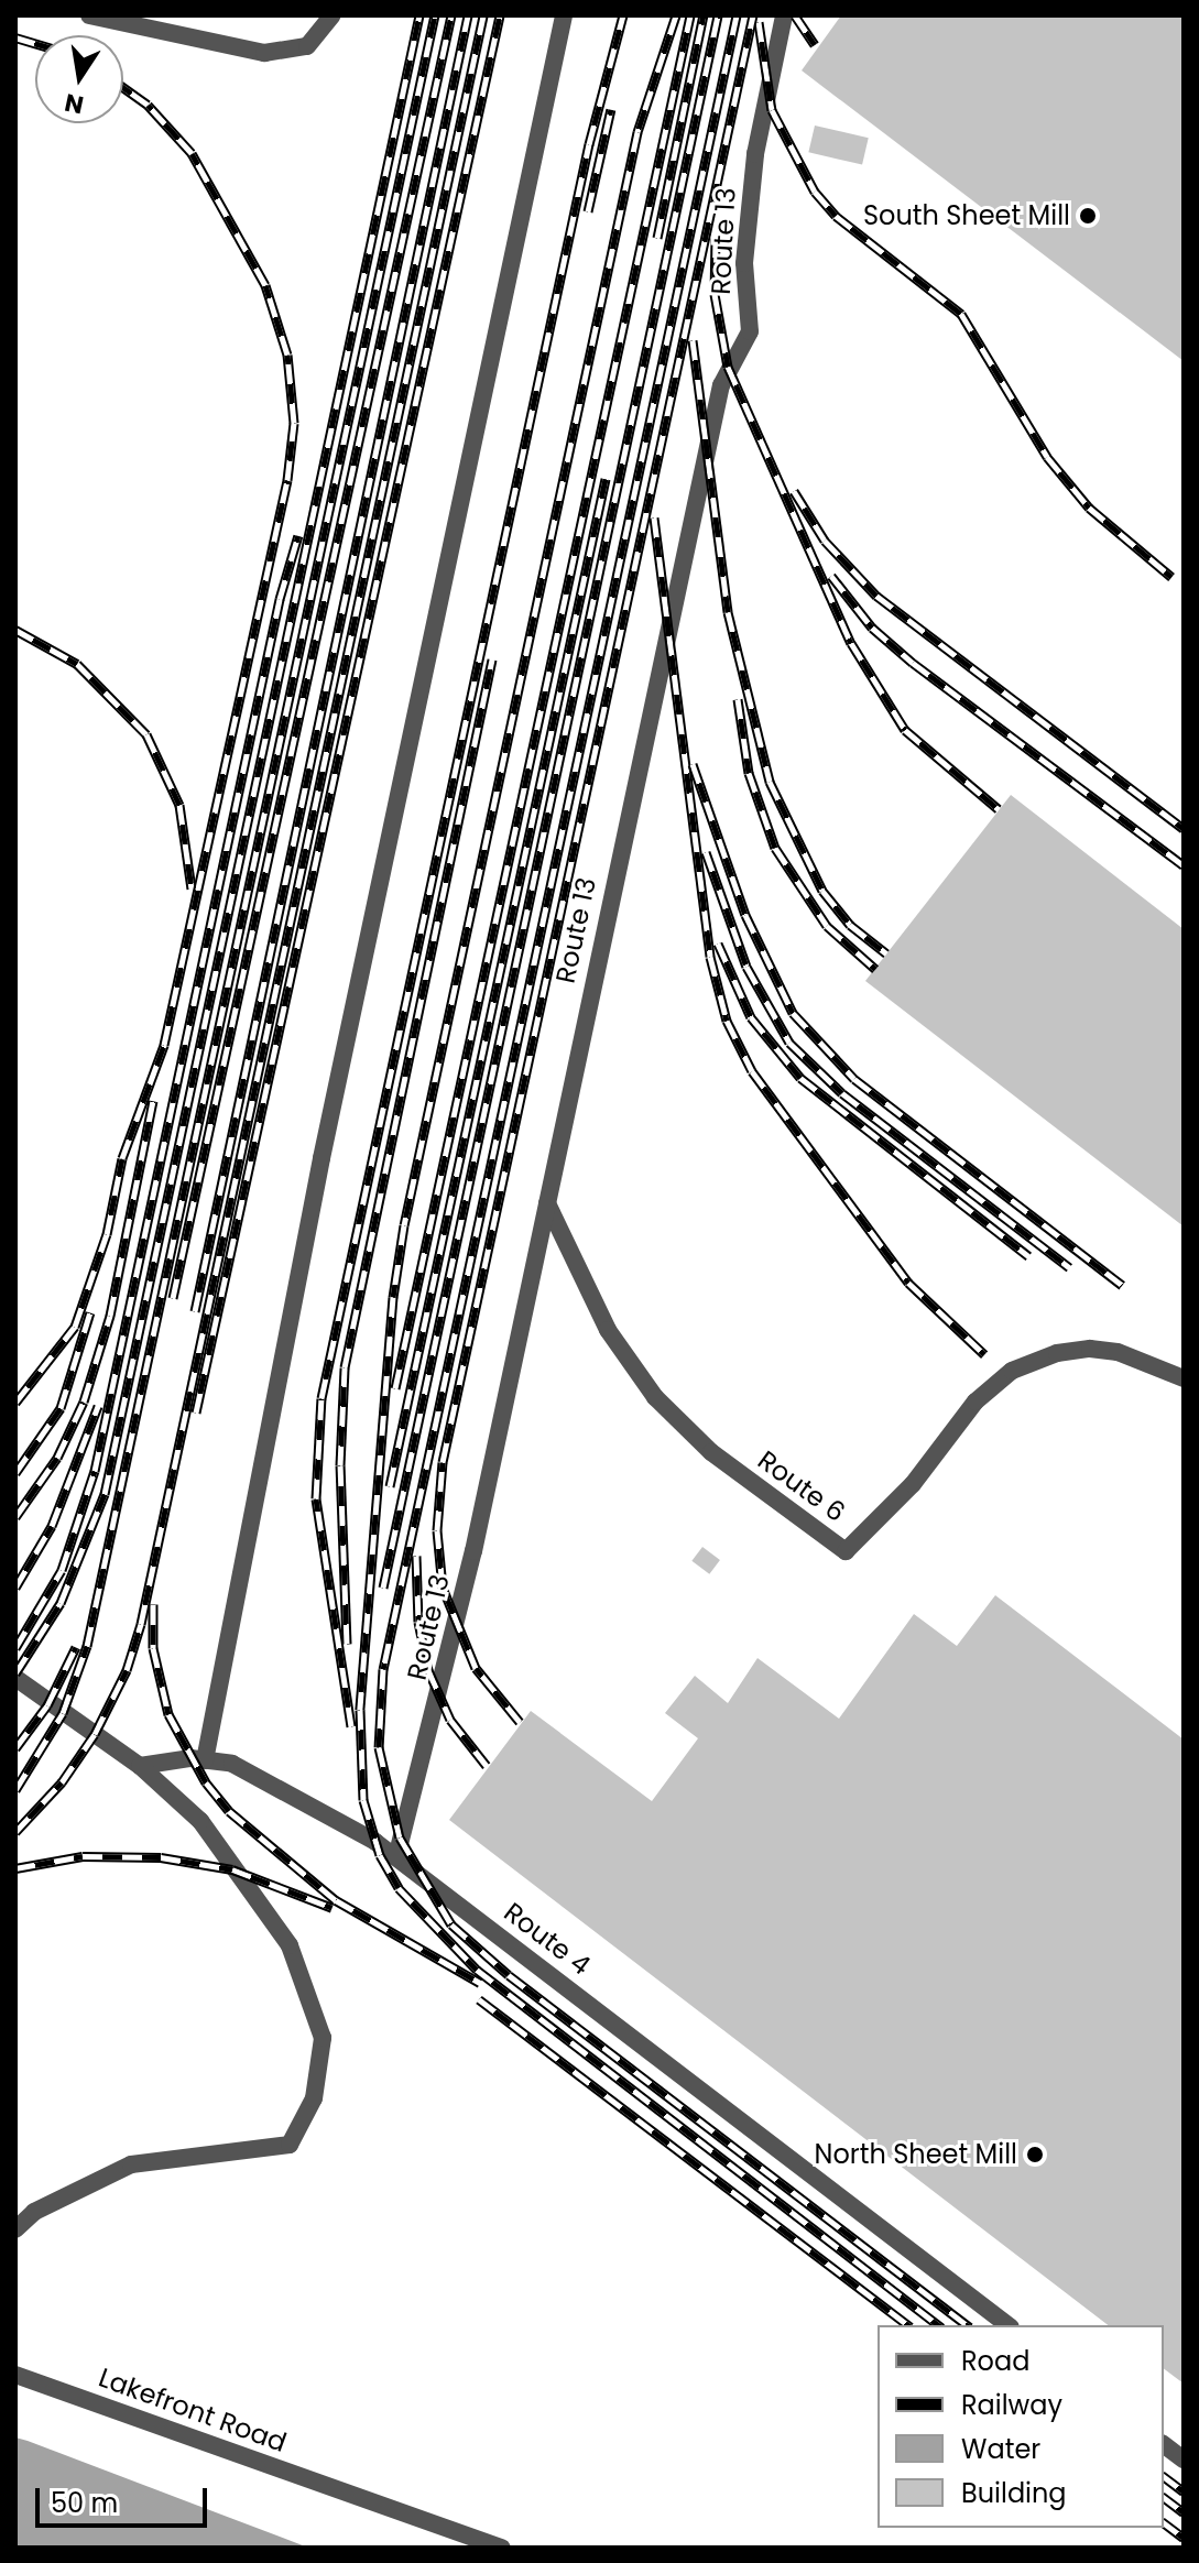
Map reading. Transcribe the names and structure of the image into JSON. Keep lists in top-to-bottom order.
{
  "streets": {
    "street": [
      "Route 13",
      "Route 6",
      "Route 4",
      "Lakefront Road"
    ]
  },
  "crossings": [
    ["Route 13", "Route 6"],
    ["Route 13", "Route 4"]
  ],
  "places": ["South Sheet Mill", "North Sheet Mill"],
  "legend": [
    "Road",
    "Railway",
    "Water",
    "Building"
  ],
  "scale_bar": "50 m",
  "north": "bottom"
}
